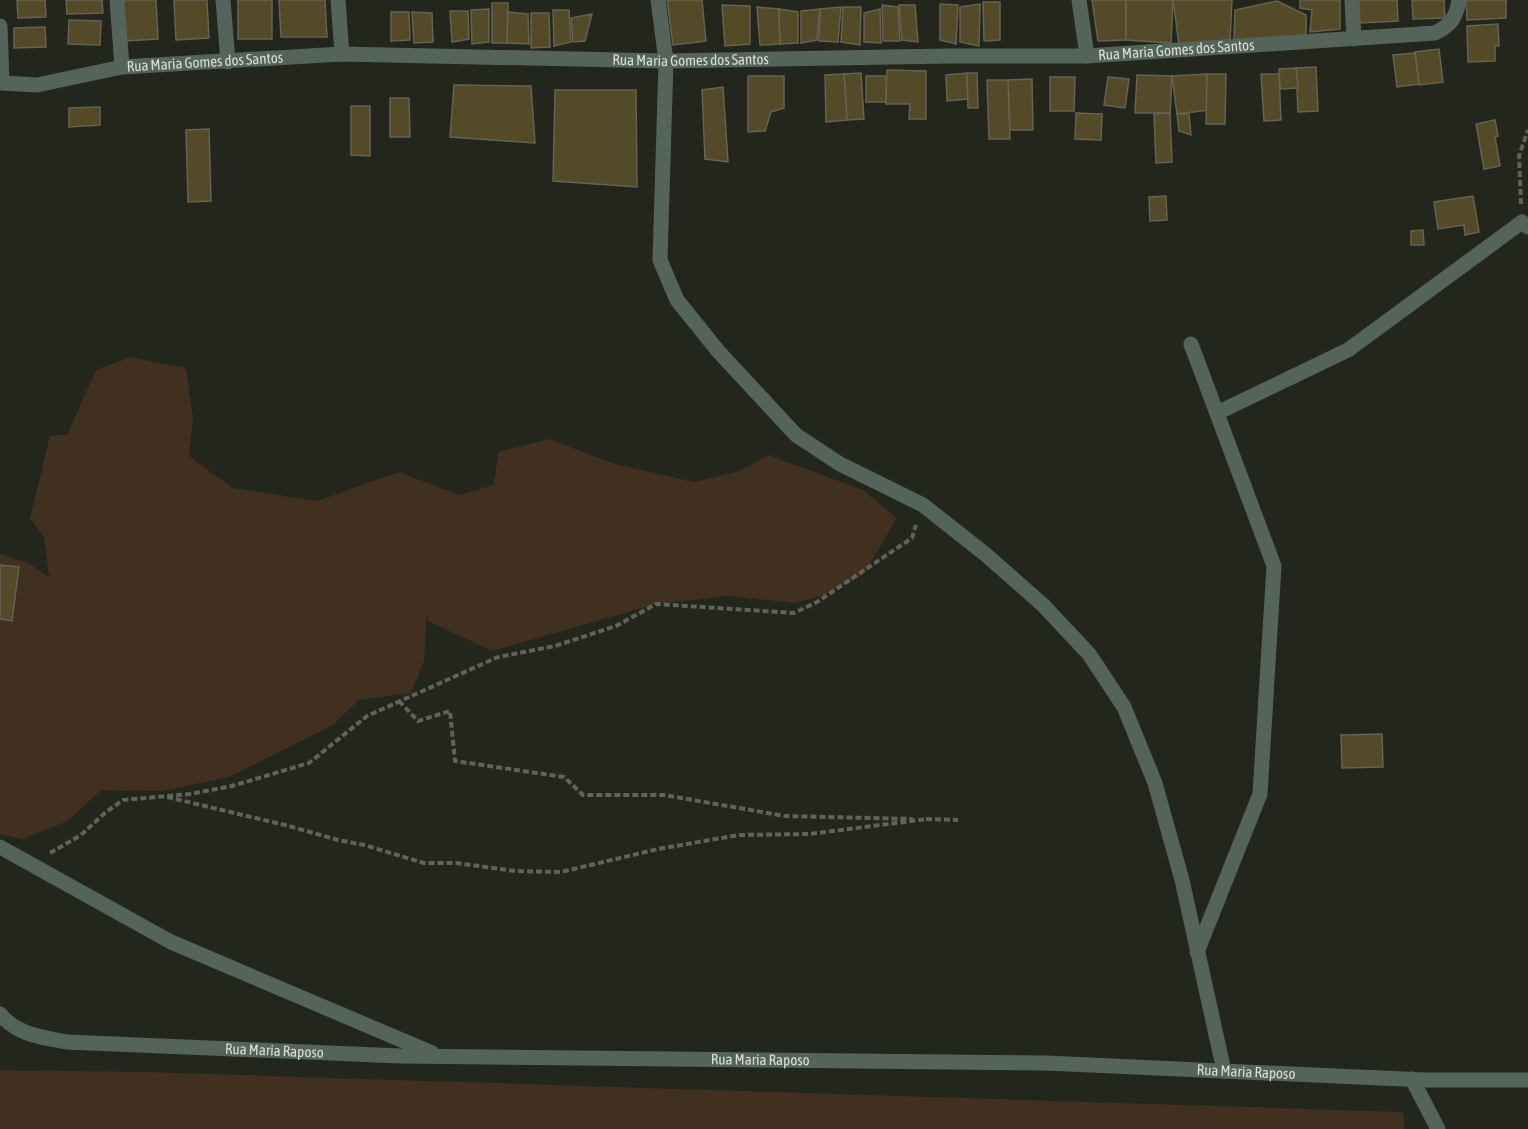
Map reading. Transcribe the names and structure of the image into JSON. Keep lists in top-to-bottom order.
{
  "streets": {
    "street": ["Rua Maria Gomes dos Santos", "Rua Maria Raposo"]
  }
}
